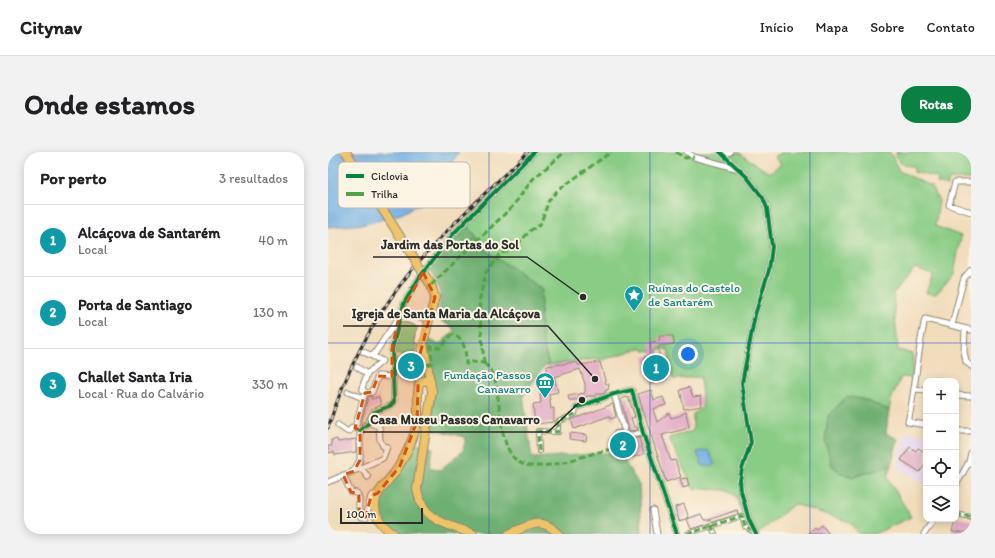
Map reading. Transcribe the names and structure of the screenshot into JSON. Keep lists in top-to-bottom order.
{
  "places": {
    "other": ["Jardim das Portas do Sol", "Igreja de Santa Maria da Alcáçova", "Casa Museu Passos Canavarro"],
    "place": ["Ruínas do Castelo de Santarém"],
    "museum": ["Fundação Passos Canavarro"]
  },
  "legend": ["Ciclovia", "Trilha"],
  "scale_bar": "100 m",
  "page": {
    "header": "Citynav",
    "nav": [
      "Início",
      "Mapa",
      "Sobre",
      "Contato"
    ],
    "buttons": "Rotas",
    "title": "Onde estamos",
    "heading": ["Por perto", "3 resultados"],
    "list": [
      {
        "mark": "1",
        "name": "Alcáçova de Santarém",
        "note": "Local",
        "value": "40 m"
      },
      {
        "mark": "2",
        "name": "Porta de Santiago",
        "note": "Local",
        "value": "130 m"
      },
      {
        "mark": "3",
        "name": "Challet Santa Iria",
        "note": "Local · Rua do Calvário",
        "value": "330 m"
      }
    ],
    "pins": ["3", "1", "2"],
    "map_buttons": ["+", "−"],
    "scale": "100 m"
  }
}
